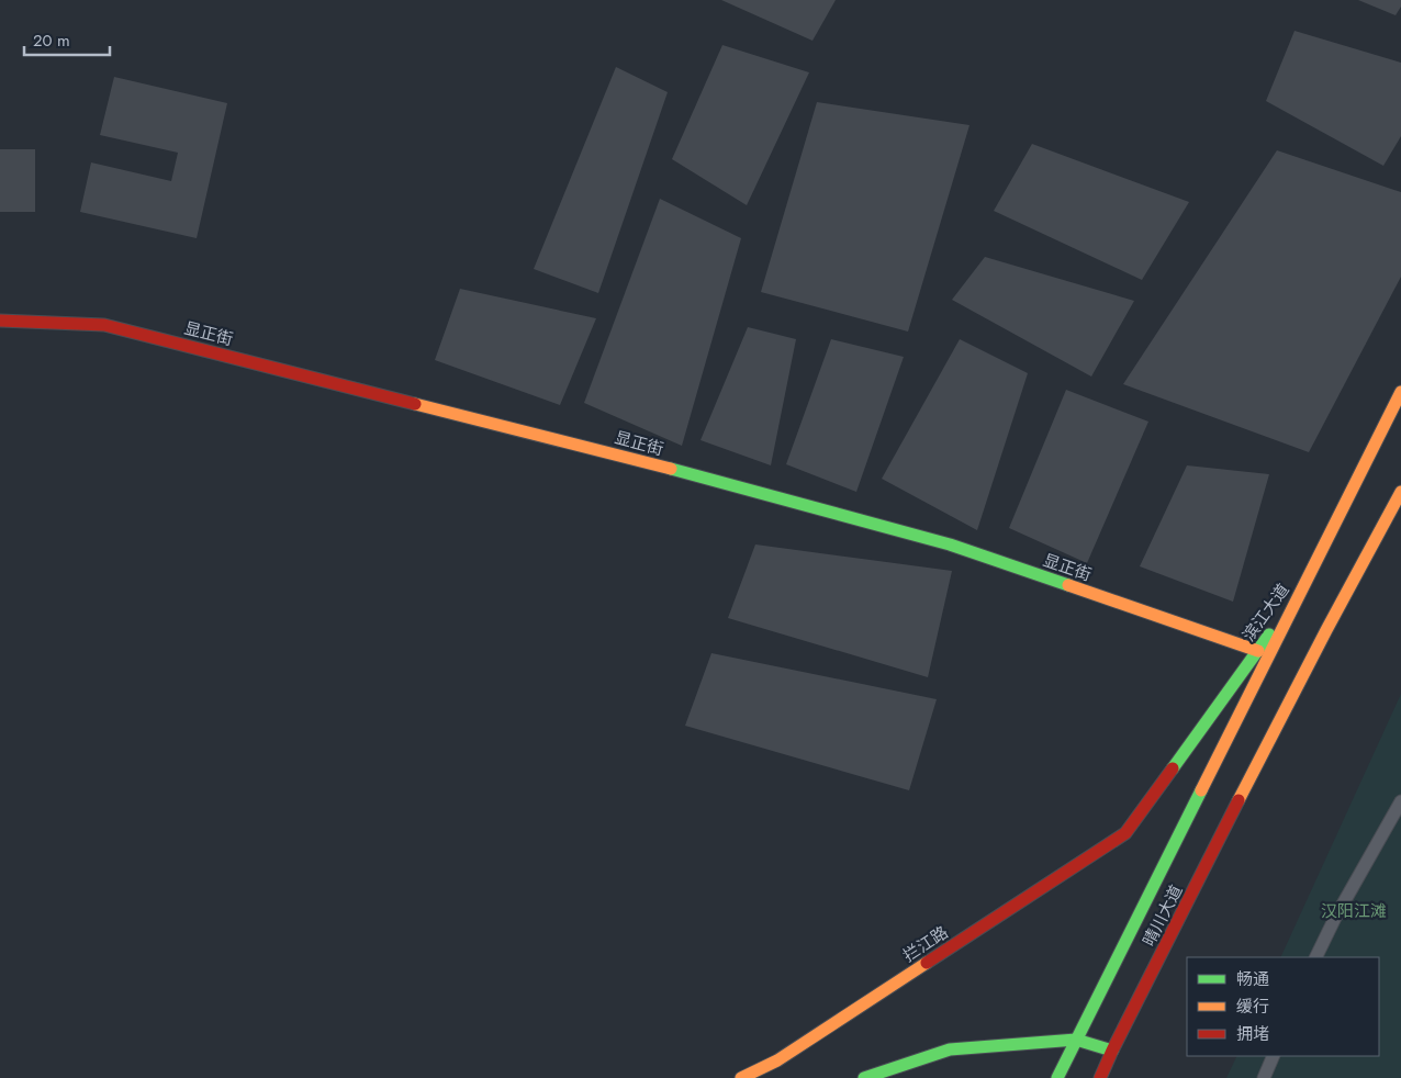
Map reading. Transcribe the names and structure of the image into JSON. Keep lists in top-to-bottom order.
{
  "streets": {
    "main road": [
      "显正街",
      "滨江大道",
      "晴川大道",
      "拦江路"
    ]
  },
  "crossings": [
    ["显正街", "滨江大道"],
    ["滨江大道", "拦江路"]
  ],
  "parks": ["汉阳江滩"],
  "legend": ["畅通", "缓行", "拥堵"],
  "scale_bar": "20 m"
}
